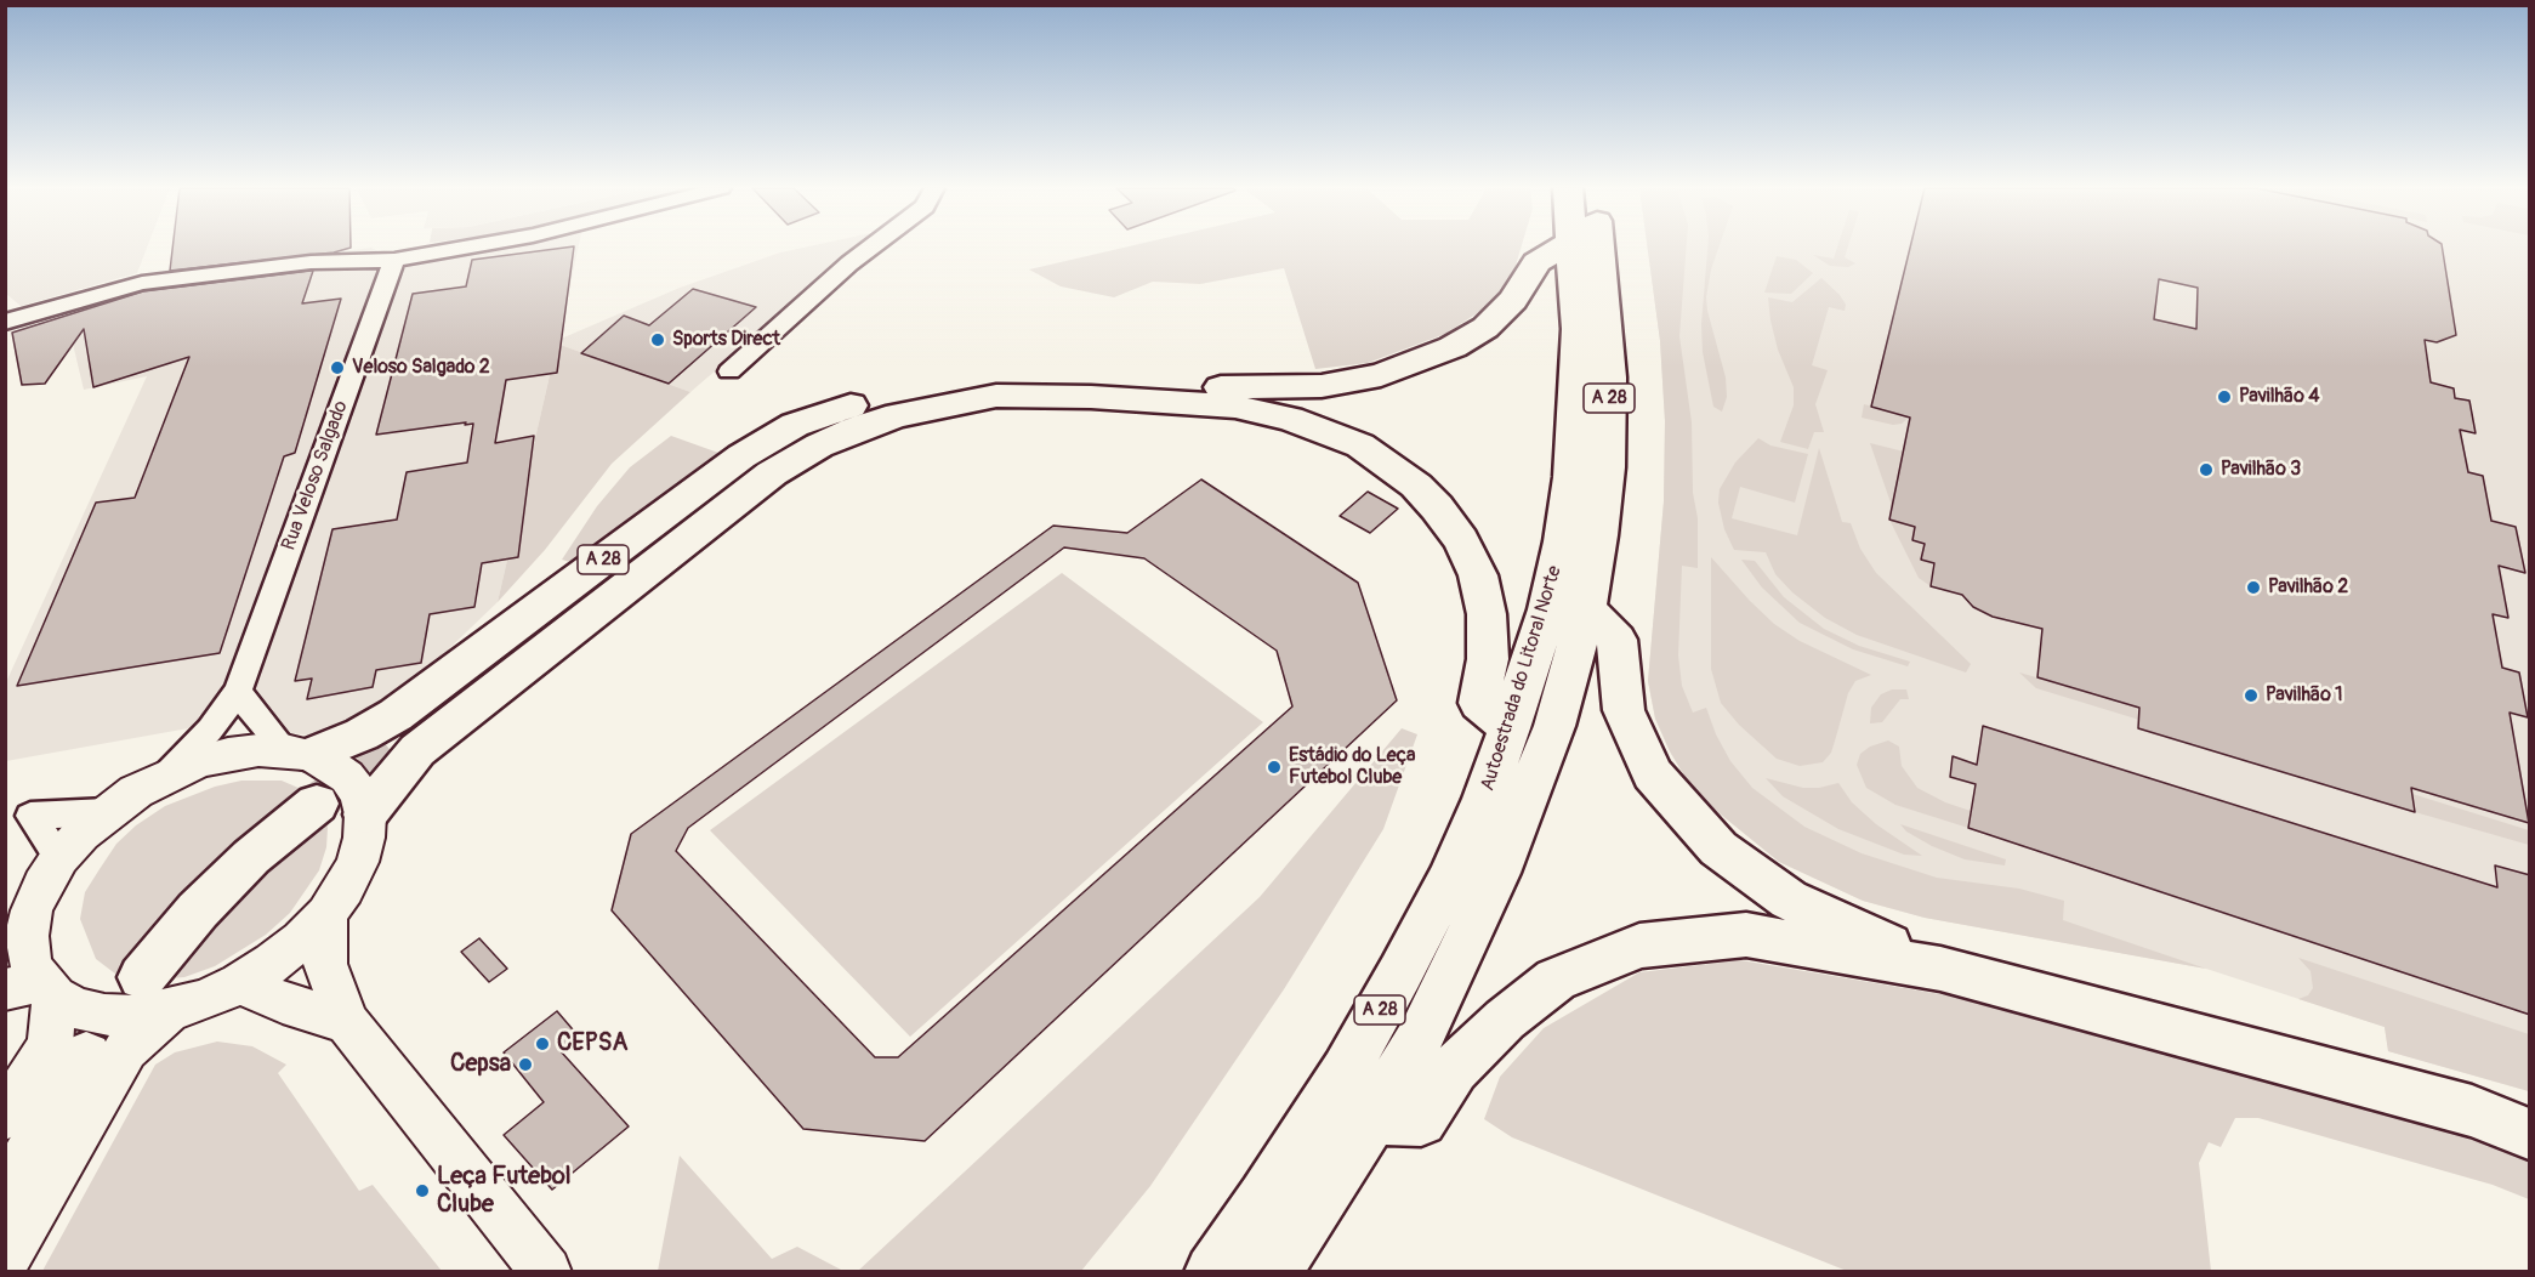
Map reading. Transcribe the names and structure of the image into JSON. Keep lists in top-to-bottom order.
{
  "streets": {
    "highway": ["A 28", "Autoestrada do Litoral Norte"],
    "street": ["Rua Veloso Salgado"]
  },
  "places": [
    "Sports Direct",
    "Veloso Salgado 2",
    "Pavilhão 4",
    "Pavilhão 3",
    "Pavilhão 2",
    "Pavilhão 1",
    "Estádio do Leça Futebol Clube",
    "CEPSA",
    "Cepsa",
    "Leça Futebol Clube"
  ]
}
